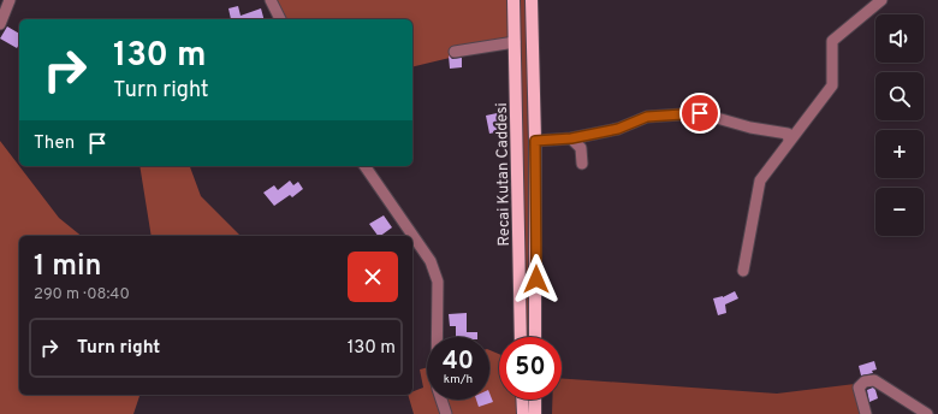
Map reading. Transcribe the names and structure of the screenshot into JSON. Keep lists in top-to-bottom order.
{
  "streets": {
    "main road": ["Recai Kutan Caddesi"]
  },
  "page": {
    "map_buttons": ["+", "−"],
    "turn": ["130 m", "Turn right"],
    "then": "Then",
    "heading": ["1 min", "290 m · 08:40"],
    "list": [
      {
        "name": "Turn right",
        "value": "130 m"
      }
    ],
    "speed": "40 km/h",
    "limit": "50"
  }
}
